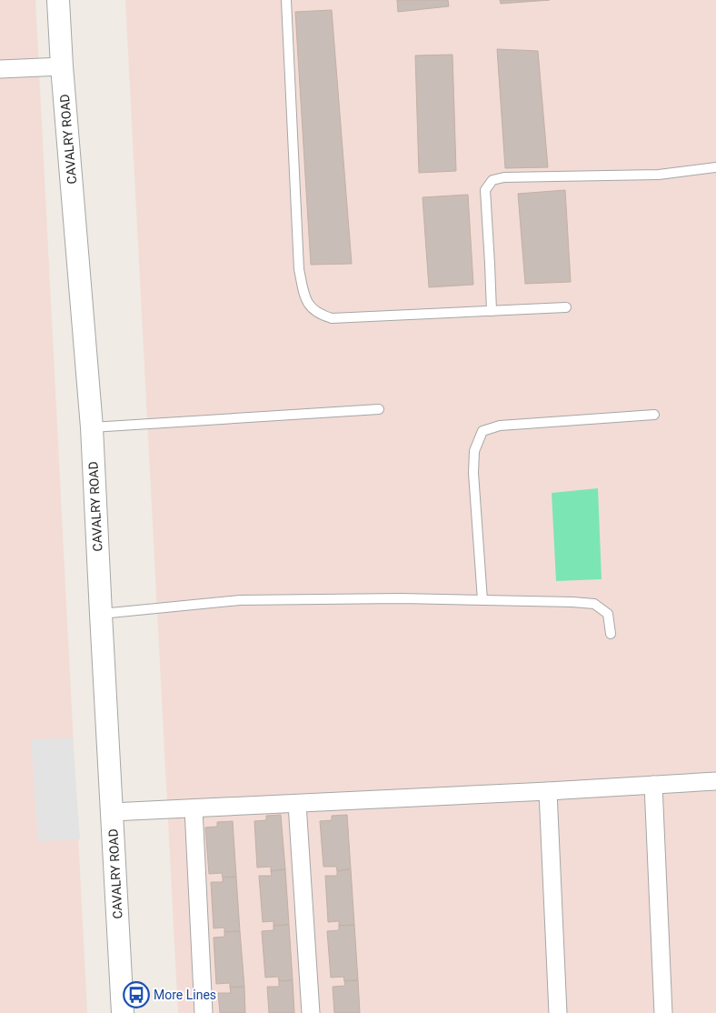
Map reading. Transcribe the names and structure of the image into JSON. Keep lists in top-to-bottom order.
{
  "streets": {
    "street": ["CAVALRY ROAD"]
  },
  "places": {
    "bus stop": ["More Lines"]
  }
}
